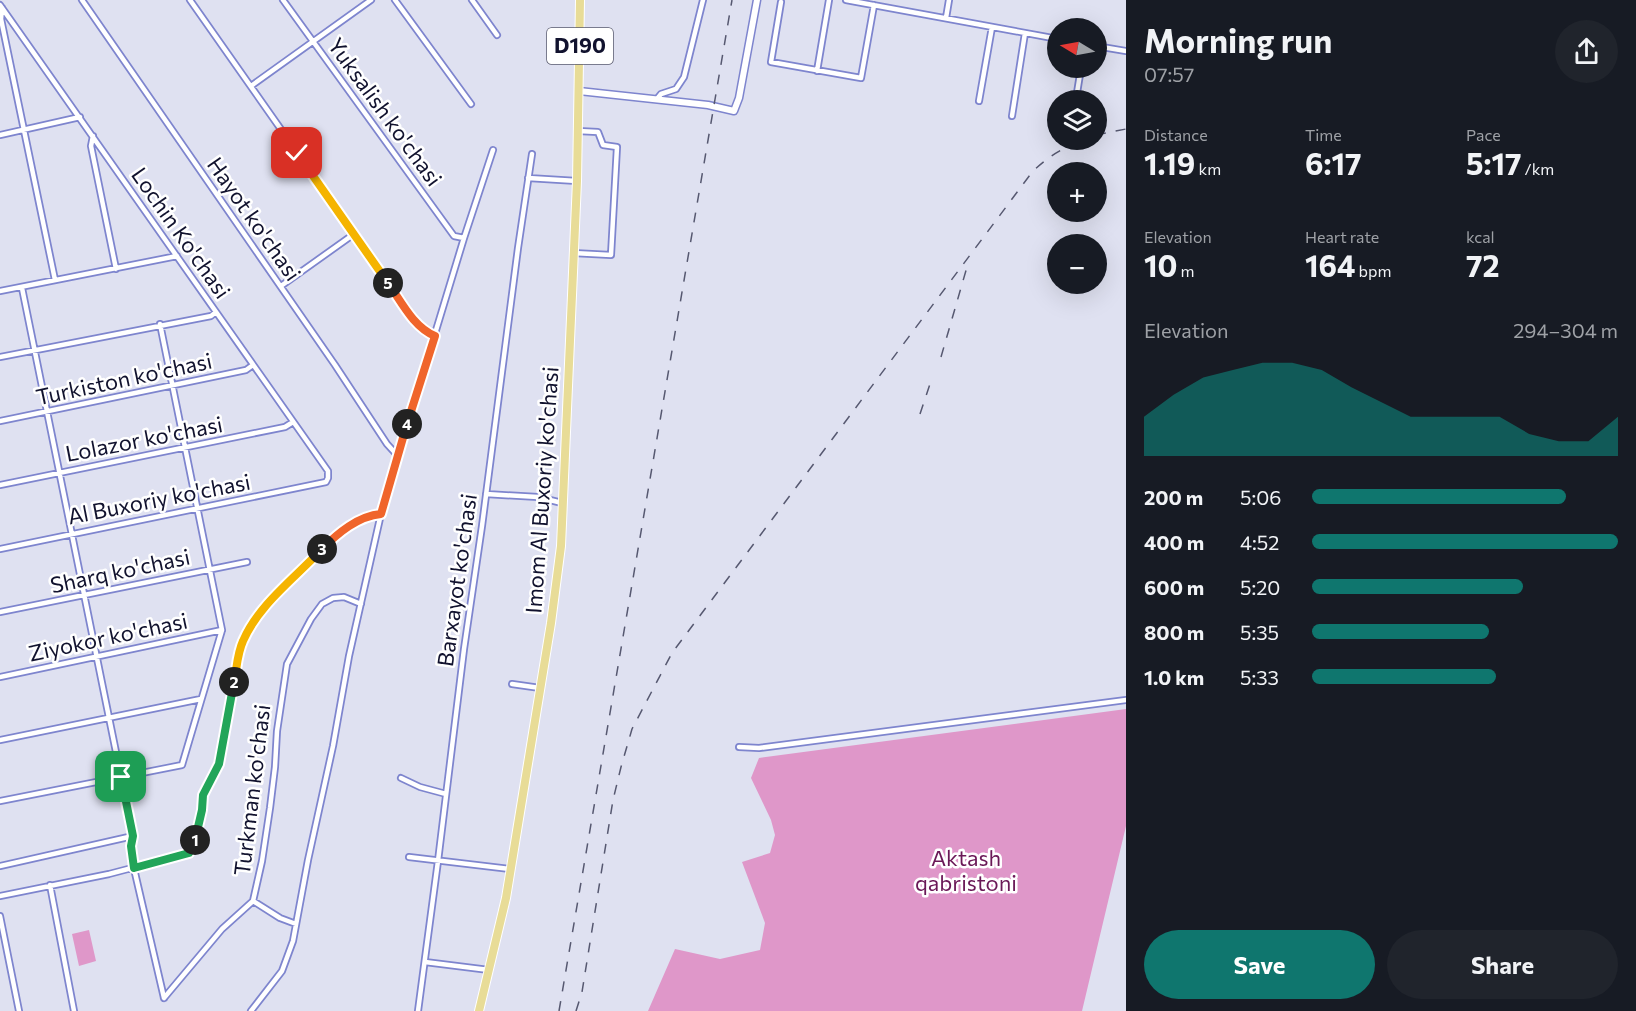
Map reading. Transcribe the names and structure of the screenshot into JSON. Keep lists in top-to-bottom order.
{
  "streets": {
    "main road": ["D190", "Imom Al Buxoriy ko'chasi"],
    "street": [
      "Yuksalish ko'chasi",
      "Hayot ko'chasi",
      "Lochin Ko'chasi",
      "Turkiston ko'chasi",
      "Lolazor ko'chasi",
      "Al Buxoriy ko'chasi",
      "Sharq ko'chasi",
      "Barxayot ko'chasi",
      "Ziyokor ko'chasi",
      "Turkman ko'chasi"
    ]
  },
  "crossings": [
    ["D190", "Imom Al Buxoriy ko'chasi"],
    ["Lochin Ko'chasi", "Turkiston ko'chasi"],
    ["Lochin Ko'chasi", "Lolazor ko'chasi"],
    ["Lochin Ko'chasi", "Al Buxoriy ko'chasi"]
  ],
  "parks": ["Aktash qabristoni"],
  "north": "left",
  "page": {
    "heading": ["Morning run", "07:57"],
    "map_buttons": ["+", "−"],
    "stats": [
      ["Distance", "1.19 km"],
      ["Time", "6:17"],
      ["Pace", "5:17 /km"],
      ["Elevation", "10 m"],
      ["Heart rate", "164 bpm"],
      ["kcal", "72"]
    ],
    "pins": [
      "5",
      "4",
      "3",
      "2",
      "1"
    ],
    "chart": ["Elevation", "294–304 m"],
    "list": [
      {
        "name": "200 m",
        "note": "5:06"
      },
      {
        "name": "400 m",
        "note": "4:52"
      },
      {
        "name": "600 m",
        "note": "5:20"
      },
      {
        "name": "800 m",
        "note": "5:35"
      },
      {
        "name": "1.0 km",
        "note": "5:33"
      }
    ],
    "buttons": ["Save", "Share"]
  }
}
